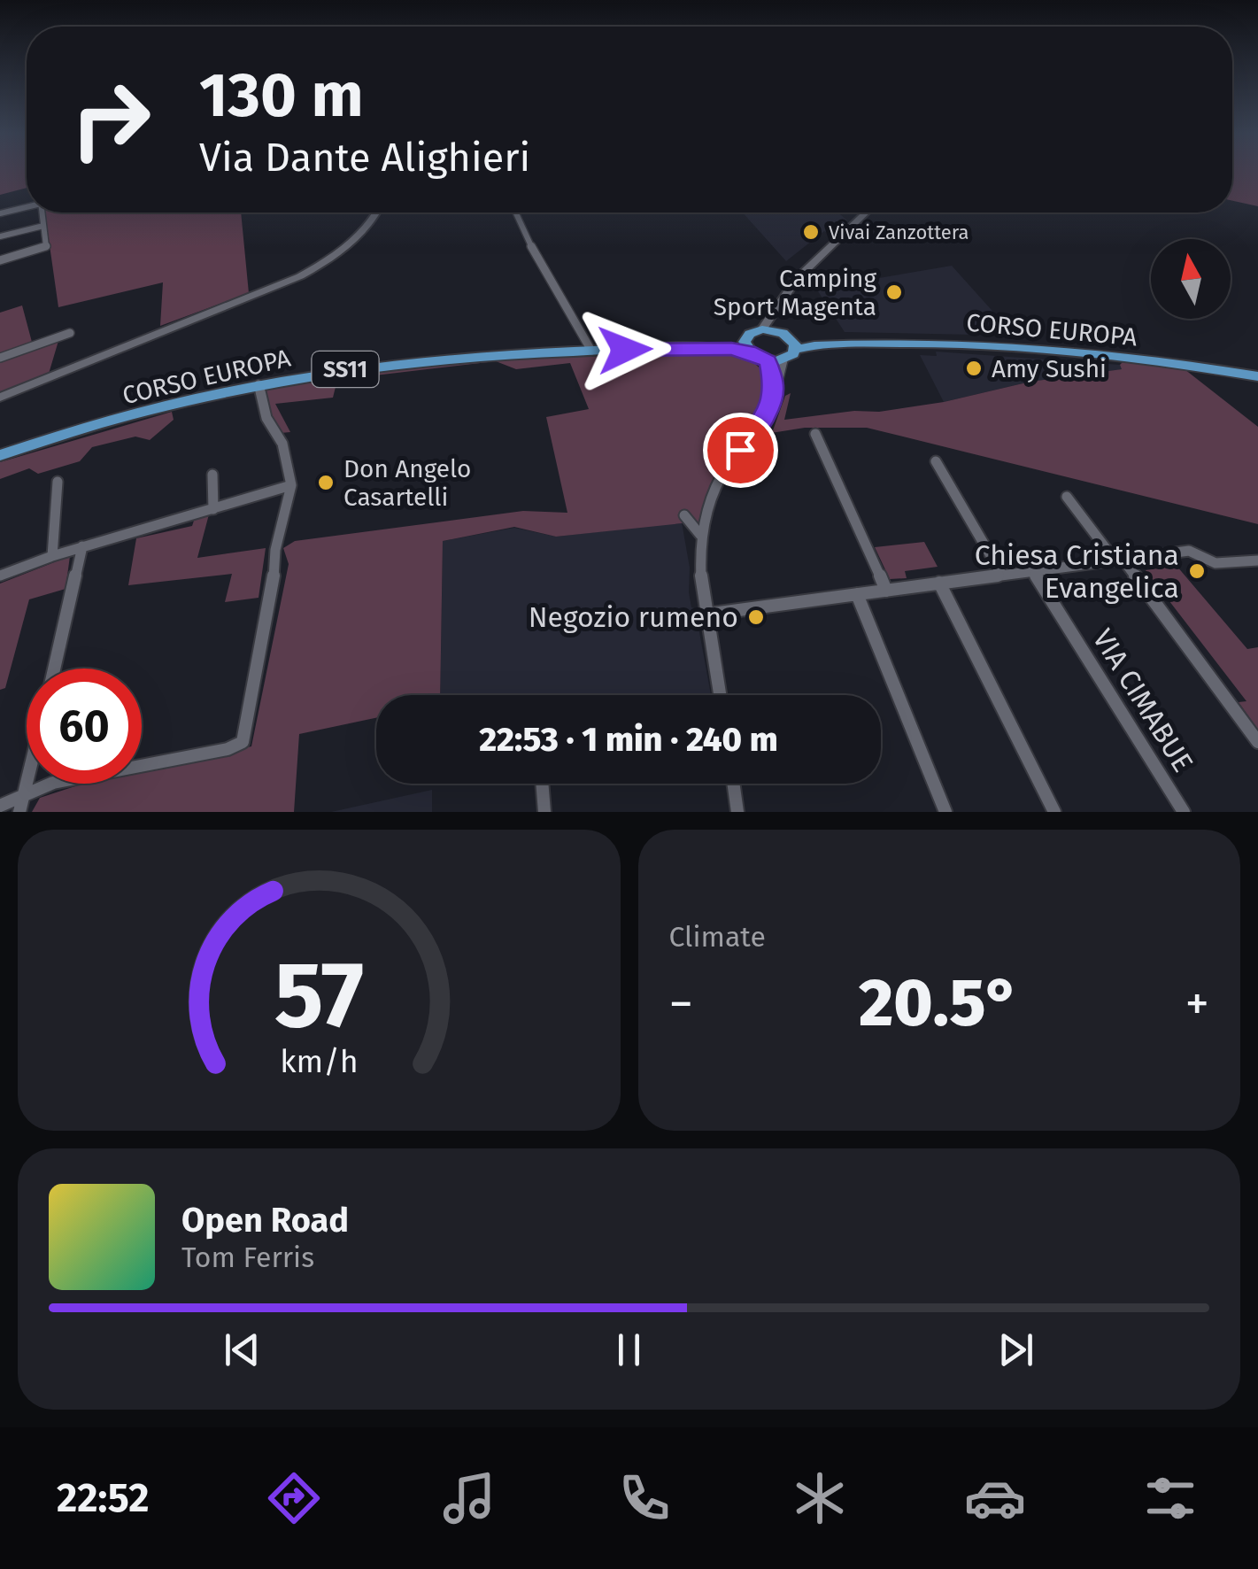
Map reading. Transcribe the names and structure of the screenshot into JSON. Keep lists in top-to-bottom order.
{
  "streets": {
    "main road": ["CORSO EUROPA", "SS11"],
    "street": ["VIA CIMABUE"]
  },
  "places": [
    "Vivai Zanzottera",
    "Camping Sport Magenta",
    "Amy Sushi",
    "Don Angelo Casartelli",
    "Chiesa Cristiana Evangelica",
    "Negozio rumeno"
  ],
  "north": "top",
  "page": {
    "turn": ["130 m", "Via Dante Alighieri"],
    "limit": "60",
    "trip": "22:53 · 1 min · 240 m",
    "tile": "Climate",
    "heat": ["−", "20.5°", "+"],
    "song": ["Open Road", "Tom Ferris"],
    "tabs": "22:52",
    "gauge": ["57", "km/h"]
  }
}
